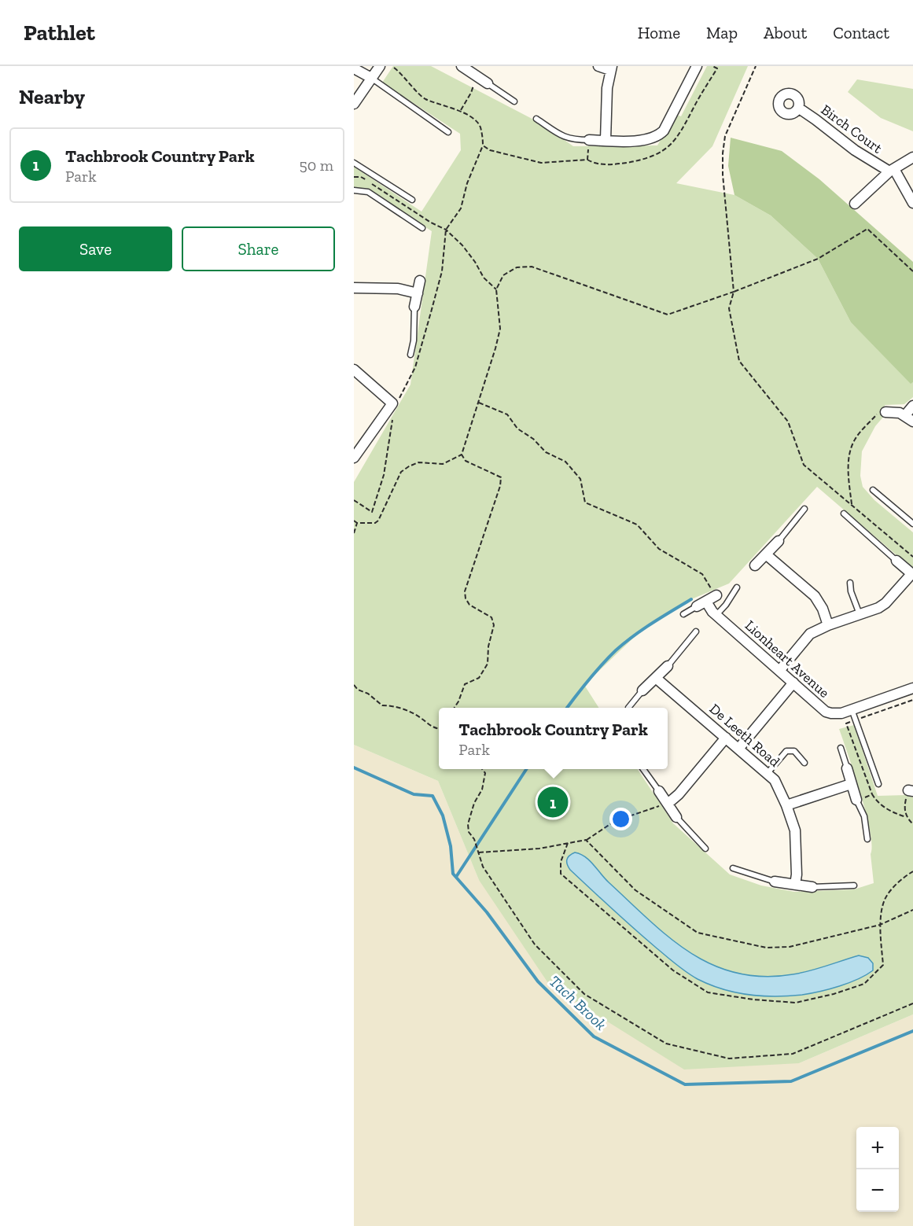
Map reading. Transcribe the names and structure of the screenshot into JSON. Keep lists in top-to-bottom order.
{
  "streets": {
    "street": ["Birch Court", "Lionheart Avenue", "De Leeth Road"]
  },
  "water": ["Tach Brook"],
  "page": {
    "header": "Pathlet",
    "nav": [
      "Home",
      "Map",
      "About",
      "Contact"
    ],
    "heading": "Nearby",
    "list": [
      {
        "mark": "1",
        "name": "Tachbrook Country Park",
        "note": "Park",
        "value": "50 m"
      }
    ],
    "buttons": ["Save", "Share"],
    "popup": ["Tachbrook Country Park", "Park"],
    "pins": "1",
    "map_buttons": ["+", "−"]
  }
}
